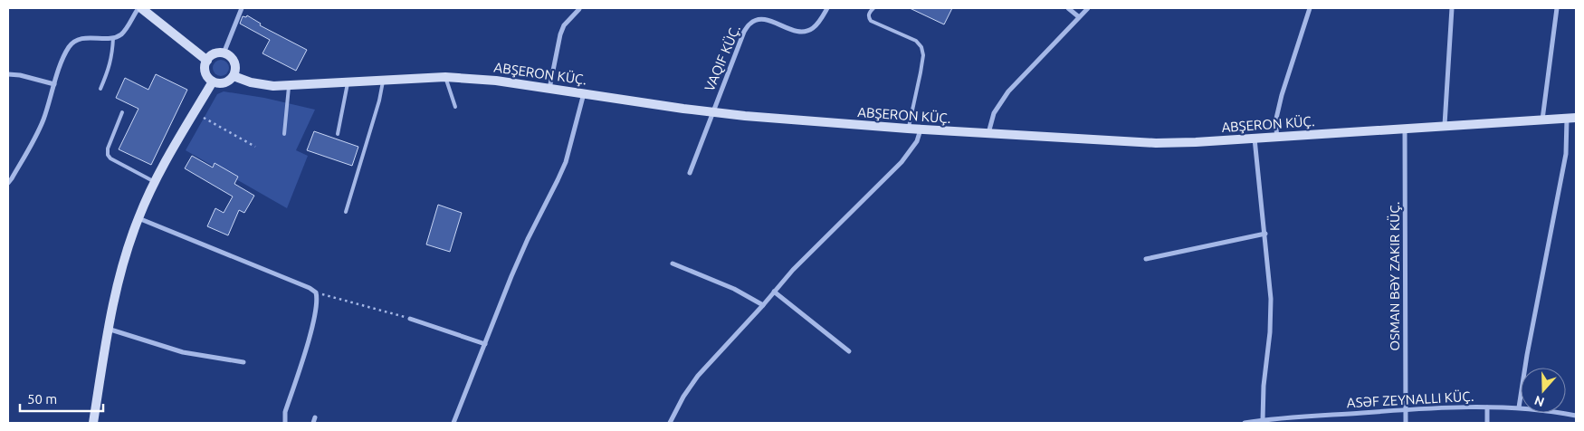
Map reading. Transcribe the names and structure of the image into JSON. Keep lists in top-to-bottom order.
{
  "streets": {
    "main road": ["ABŞERON KÜÇ."],
    "street": ["VAQIF KÜÇ.", "OSMAN BƏY ZAKIR KÜÇ."]
  },
  "crossings": [
    ["VAQIF KÜÇ.", "ABŞERON KÜÇ."],
    ["ABŞERON KÜÇ.", "OSMAN BƏY ZAKIR KÜÇ."]
  ],
  "scale_bar": "50 m",
  "north": "bottom"
}
